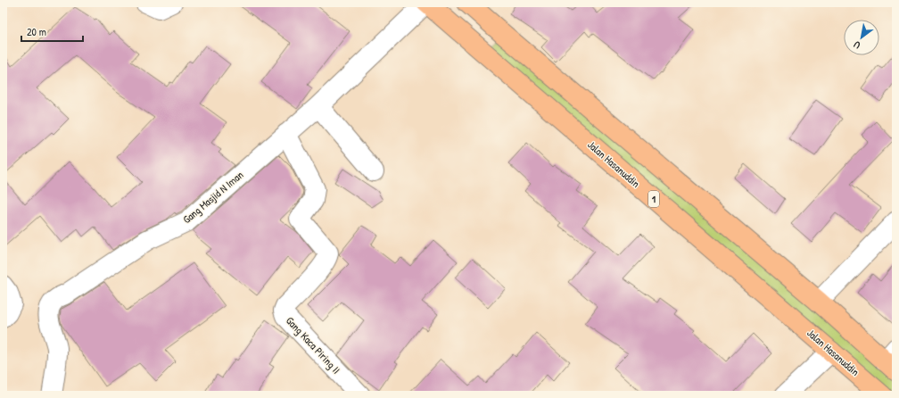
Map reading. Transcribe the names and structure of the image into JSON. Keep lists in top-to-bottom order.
{
  "streets": {
    "highway": ["Jalan Hasanuddin", "1"],
    "street": ["Gang Masjid N Iman", "Gang Kaca Piring II"]
  },
  "crossings": [
    ["Jalan Hasanuddin", "Gang Masjid N Iman"],
    ["Gang Masjid N Iman", "Gang Kaca Piring II"]
  ],
  "scale_bar": "20 m",
  "north": "bottom left"
}
